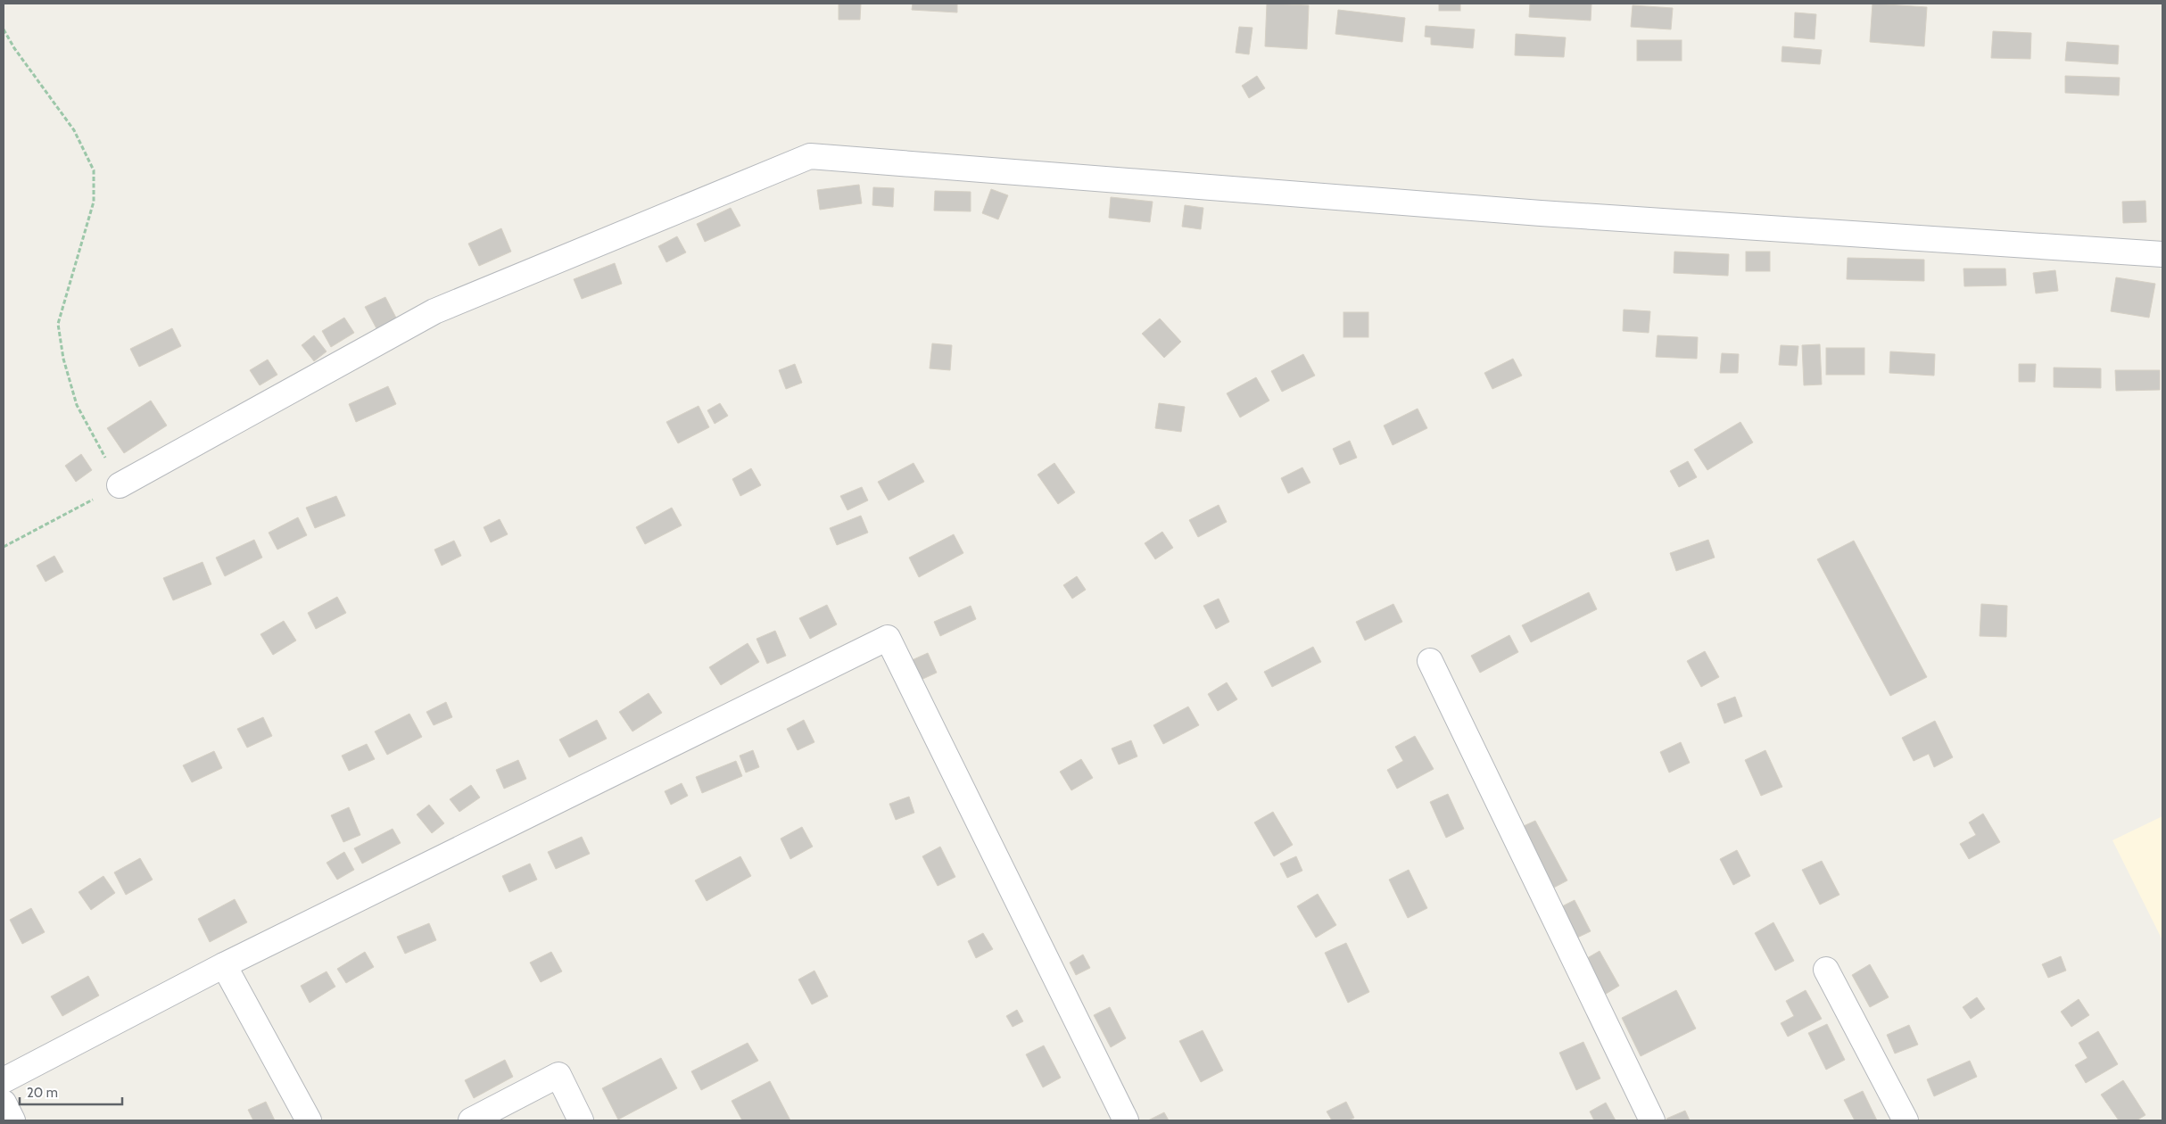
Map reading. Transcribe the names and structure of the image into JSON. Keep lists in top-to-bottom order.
{
  "scale_bar": "20 m"
}
